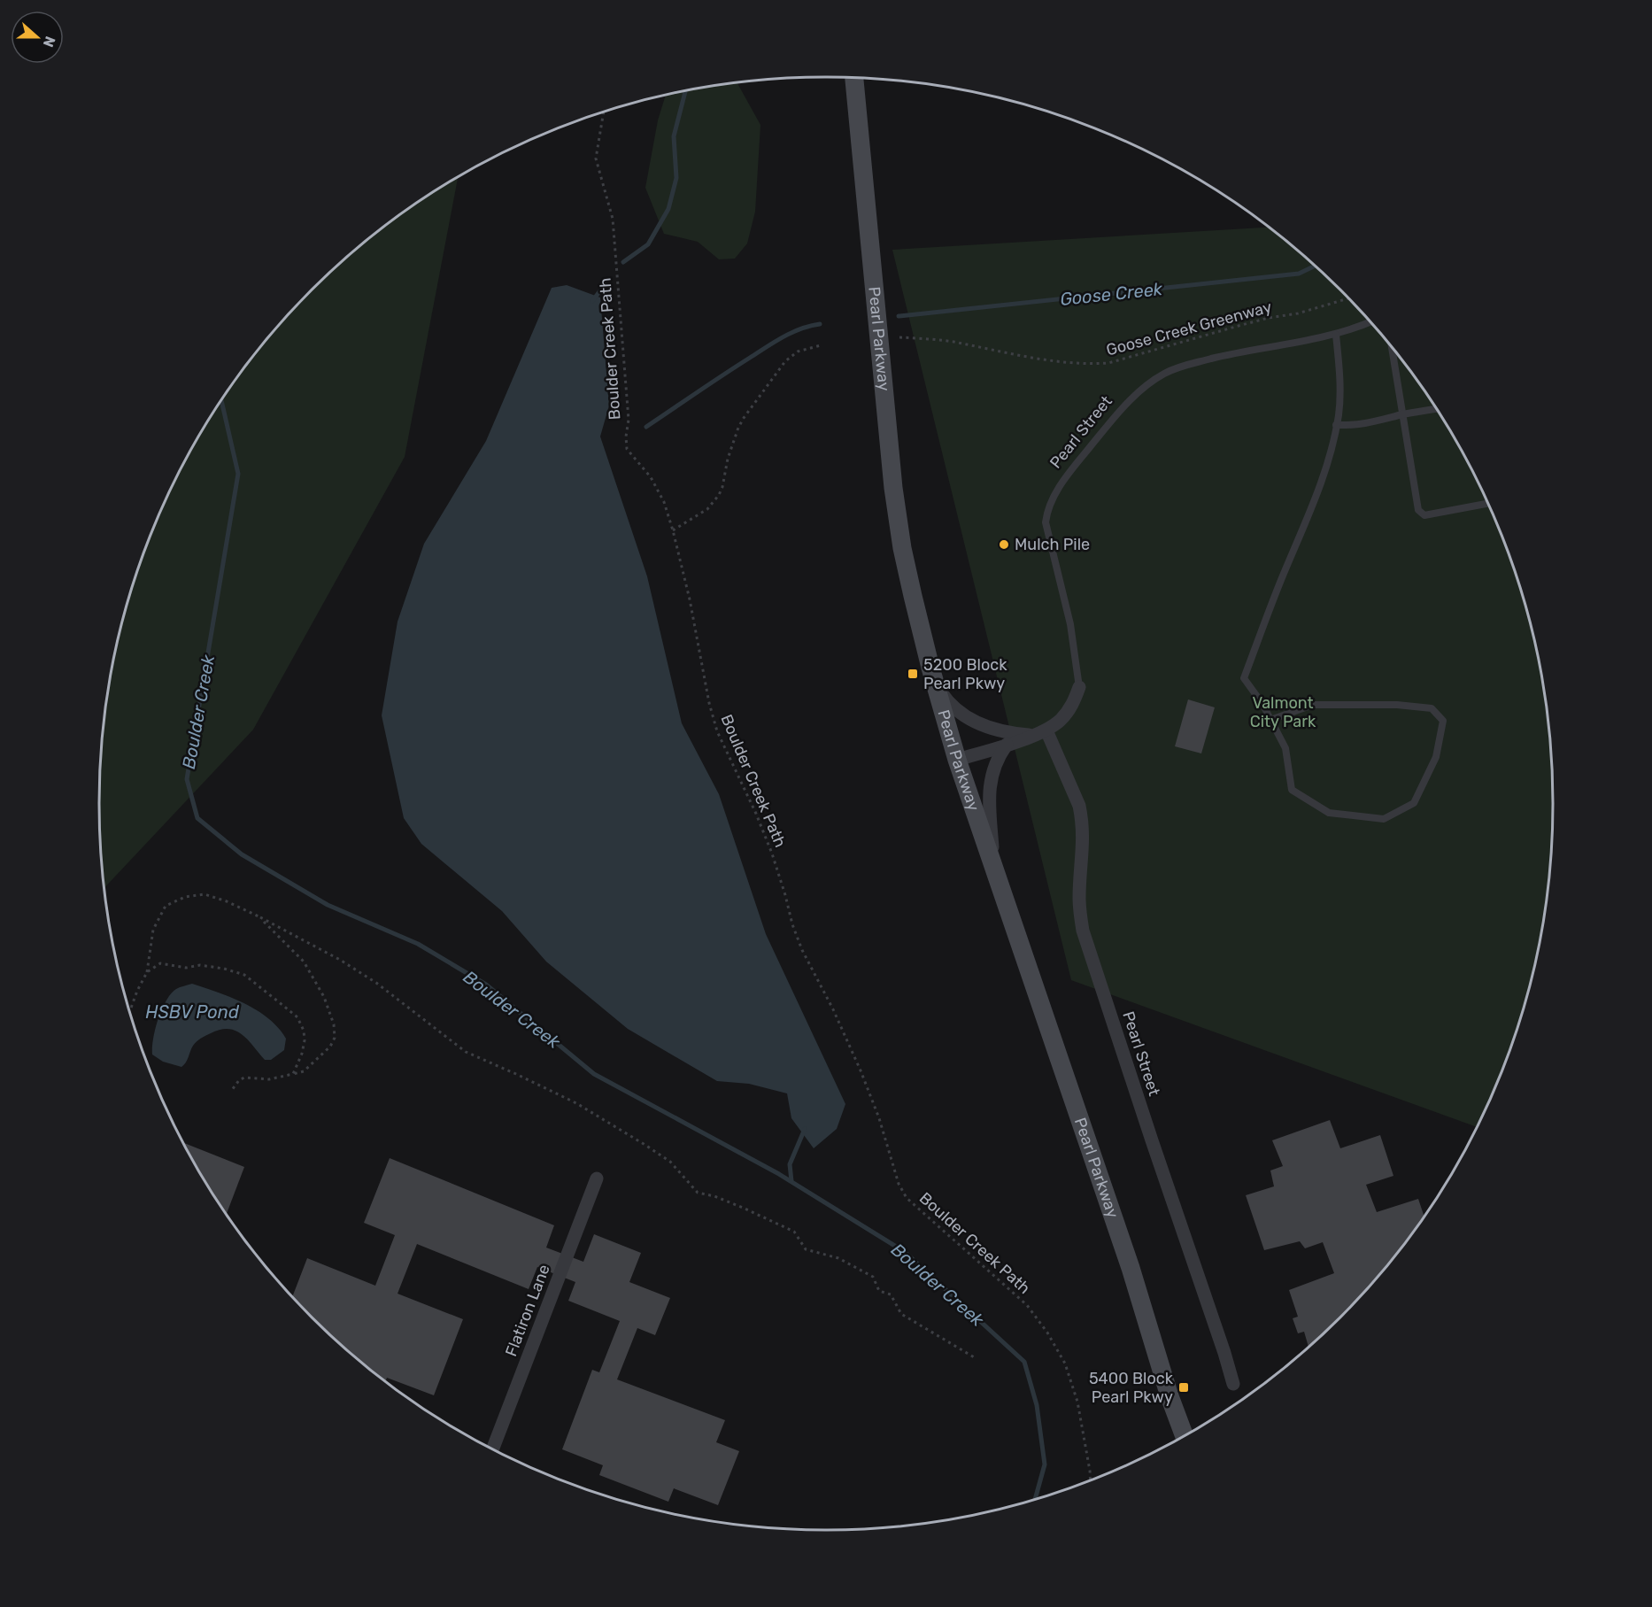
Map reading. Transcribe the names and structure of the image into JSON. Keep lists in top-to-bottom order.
{
  "streets": {
    "main road": ["Pearl Parkway"],
    "street": ["Pearl Street", "Flatiron Lane"],
    "path": ["Goose Creek Greenway", "Boulder Creek Path"]
  },
  "crossings": [
    ["Pearl Parkway", "Pearl Street"]
  ],
  "water": ["Goose Creek", "Boulder Creek", "HSBV Pond"],
  "parks": ["Valmont City Park"],
  "places": {
    "other": ["Mulch Pile"],
    "transit": ["5200 Block Pearl Pkwy", "5400 Block Pearl Pkwy"]
  },
  "north": "right"
}
